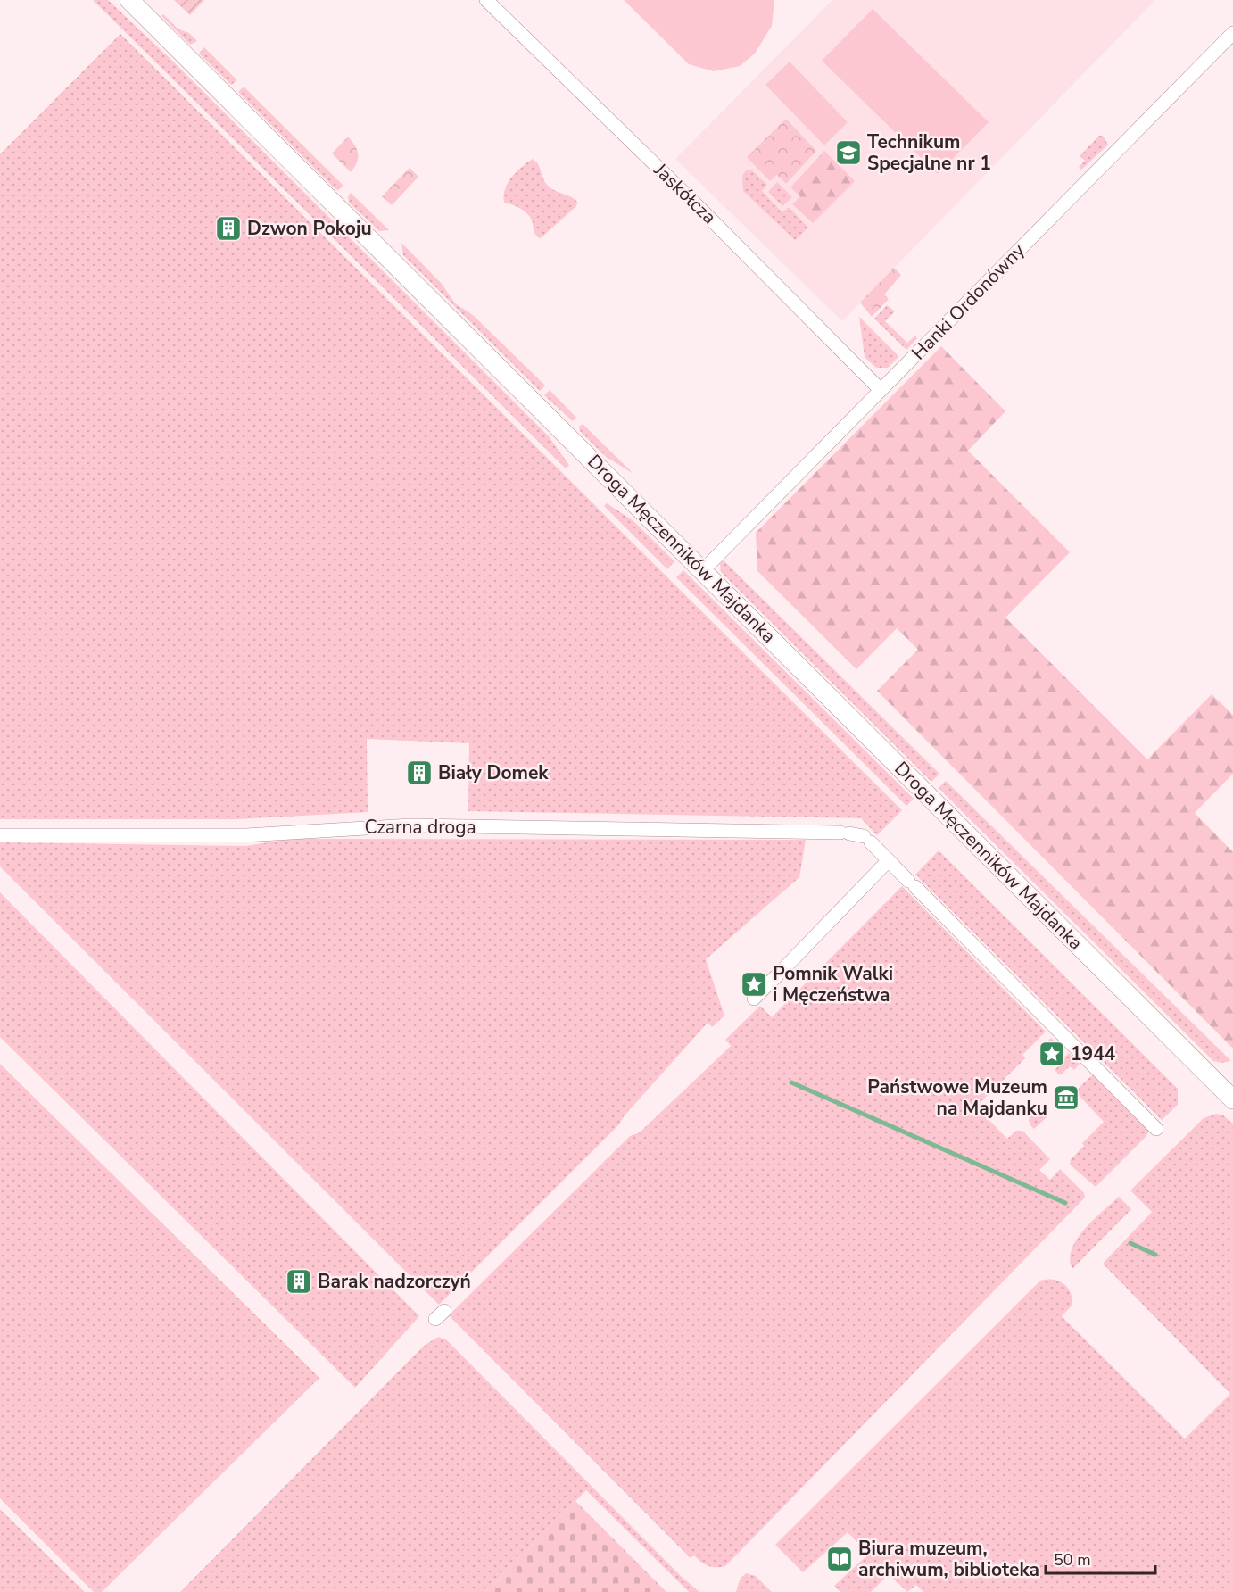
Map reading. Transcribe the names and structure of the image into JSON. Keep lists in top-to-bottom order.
{
  "streets": {
    "street": [
      "Jaskółcza",
      "Hanki Ordonówny",
      "Droga Męczenników Majdanka",
      "Czarna droga"
    ]
  },
  "crossings": [
    ["Jaskółcza", "Hanki Ordonówny"],
    ["Hanki Ordonówny", "Droga Męczenników Majdanka"]
  ],
  "places": {
    "school or university": ["Technikum Specjalne nr 1"],
    "building": ["Dzwon Pokoju", "Biały Domek", "Barak nadzorczyń"],
    "place": ["Pomnik Walki i Męczeństwa", "1944"],
    "museum": ["Państwowe Muzeum na Majdanku"],
    "library": ["Biura muzeum, archiwum, biblioteka"]
  },
  "scale_bar": "50 m"
}
